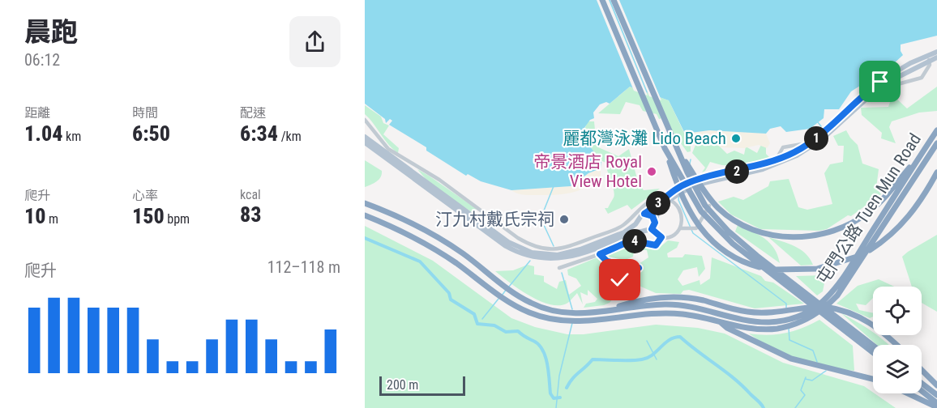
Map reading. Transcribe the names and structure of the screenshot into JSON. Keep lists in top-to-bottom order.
{
  "streets": {
    "highway": ["屯門公路 Tuen Mun Road"]
  },
  "places": ["麗都灣泳灘 Lido Beach", "帝景酒店 Royal View Hotel", "汀九村戴氏宗祠"],
  "scale_bar": "200 m",
  "page": {
    "heading": ["晨跑", "06:12"],
    "stats": [
      ["距離", "1.04 km"],
      ["時間", "6:50"],
      ["配速", "6:34 /km"],
      ["爬升", "10 m"],
      ["心率", "150 bpm"],
      ["kcal", "83"]
    ],
    "pins": [
      "1",
      "2",
      "3",
      "4"
    ],
    "chart": ["爬升", "112–118 m"],
    "scale": "200 m"
  }
}
